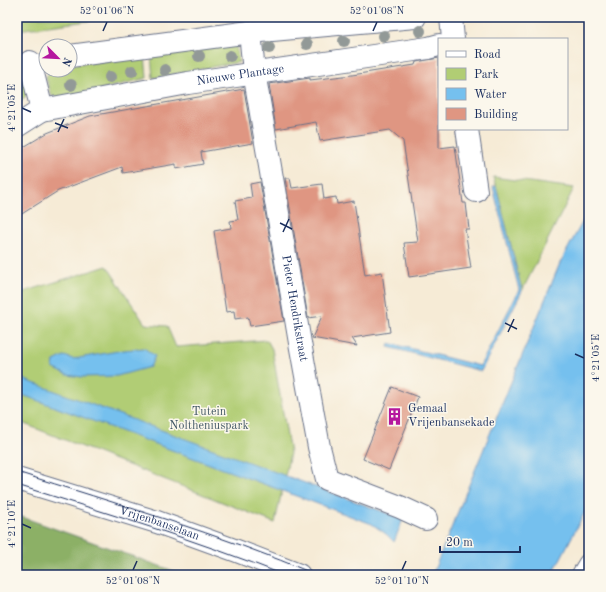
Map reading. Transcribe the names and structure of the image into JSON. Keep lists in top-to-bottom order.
{
  "streets": {
    "street": ["Nieuwe Plantage", "Pieter Hendrikstraat", "Vrijenbanselaan"]
  },
  "crossings": [
    ["Nieuwe Plantage", "Pieter Hendrikstraat"]
  ],
  "parks": ["Tutein Noltheniuspark"],
  "places": {
    "building": ["Gemaal Vrijenbansekade"]
  },
  "legend": [
    "Road",
    "Park",
    "Water",
    "Building"
  ],
  "scale_bar": "20 m",
  "north": "bottom right",
  "coordinates": [
    "52°01'06\"N",
    "52°01'08\"N",
    "4°21'05\"E",
    "4°21'10\"E",
    "52°01'10\"N"
  ]
}
